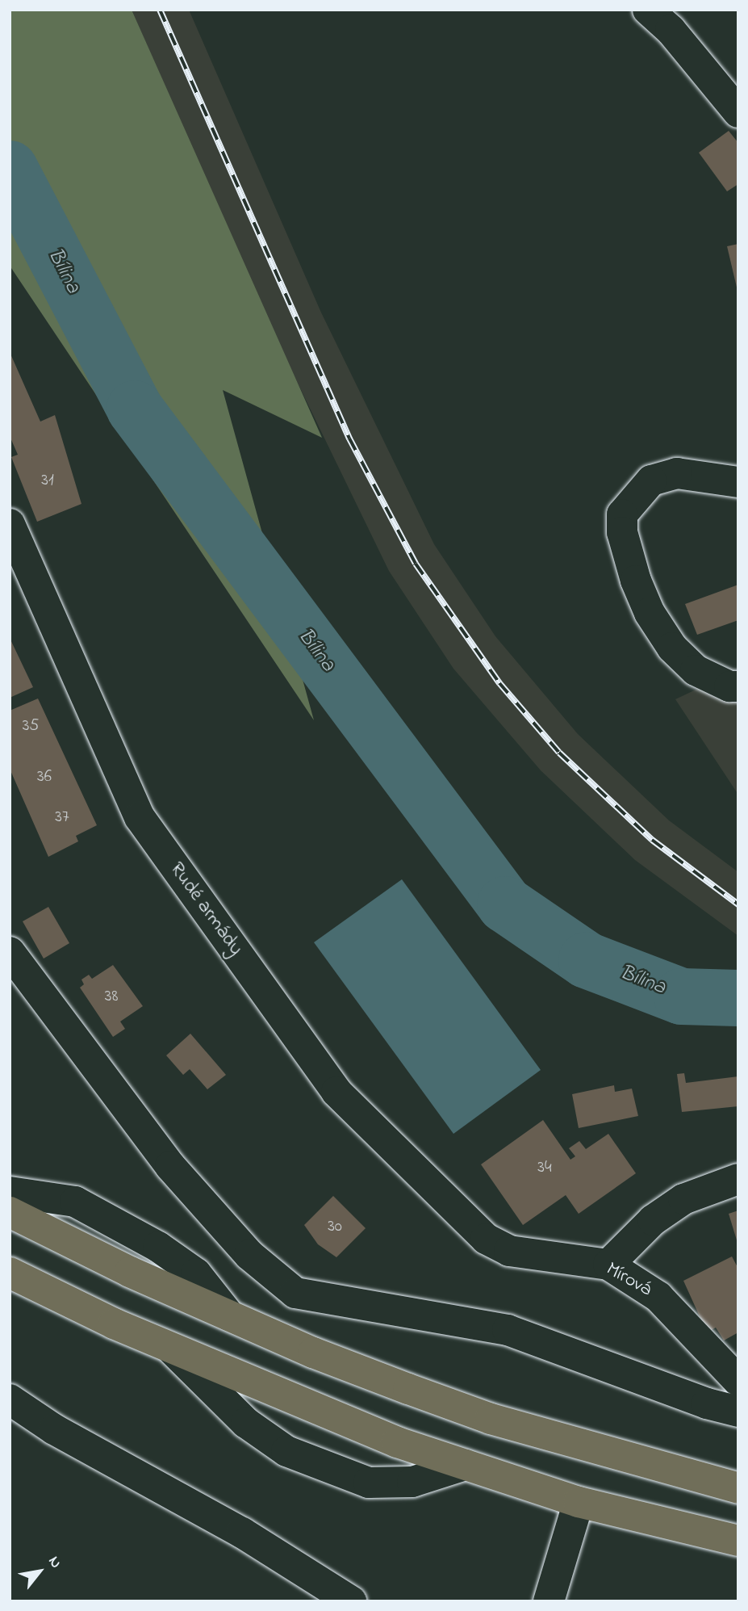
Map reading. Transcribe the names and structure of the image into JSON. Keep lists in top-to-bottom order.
{
  "streets": {
    "street": ["Rudé armády", "Mírová"]
  },
  "crossings": [
    ["Rudé armády", "Mírová"]
  ],
  "water": ["Bílina"],
  "house_numbers": [
    "31",
    "35",
    "36",
    "37",
    "38",
    "34",
    "30"
  ],
  "north": "top right"
}
